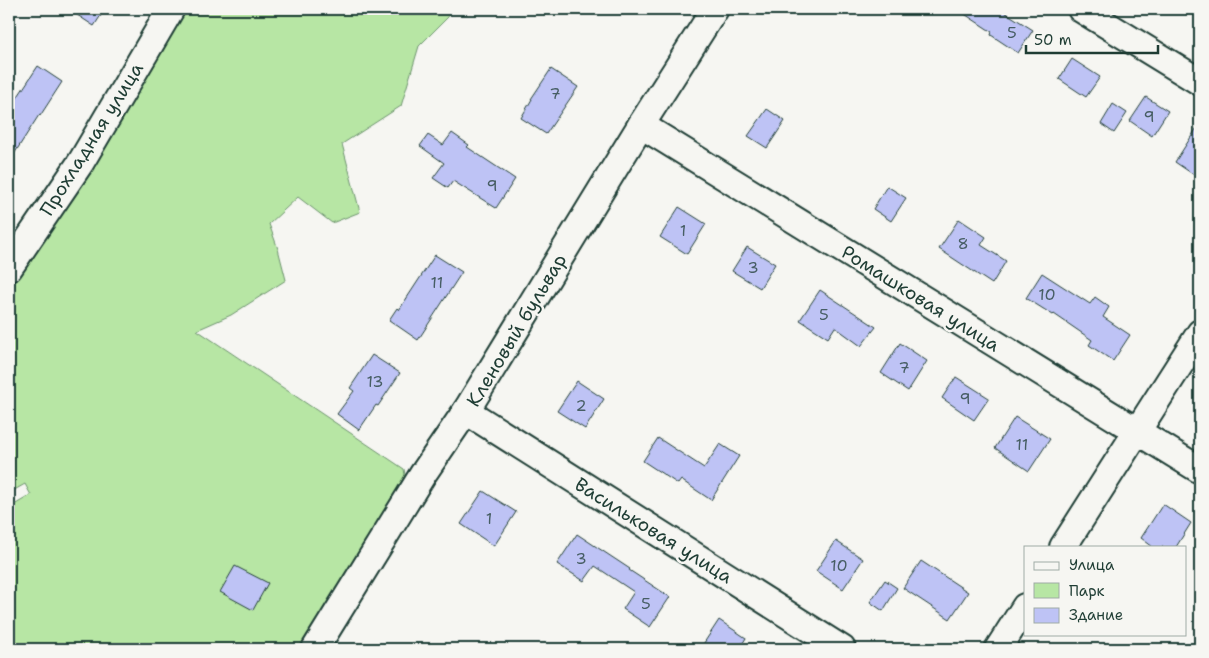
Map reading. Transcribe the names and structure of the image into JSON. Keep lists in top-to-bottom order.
{
  "streets": {
    "street": [
      "Прохладная улица",
      "Ромашковая улица",
      "Кленовый бульвар",
      "Васильковая улица"
    ]
  },
  "crossings": [
    ["Ромашковая улица", "Кленовый бульвар"],
    ["Кленовый бульвар", "Васильковая улица"]
  ],
  "house_numbers": [
    "5",
    "7",
    "9",
    "9",
    "1",
    "8",
    "3",
    "11",
    "10",
    "5",
    "7",
    "13",
    "9",
    "2",
    "11",
    "1",
    "3",
    "10",
    "5"
  ],
  "legend": ["Улица", "Парк", "Здание"],
  "scale_bar": "50 m"
}
